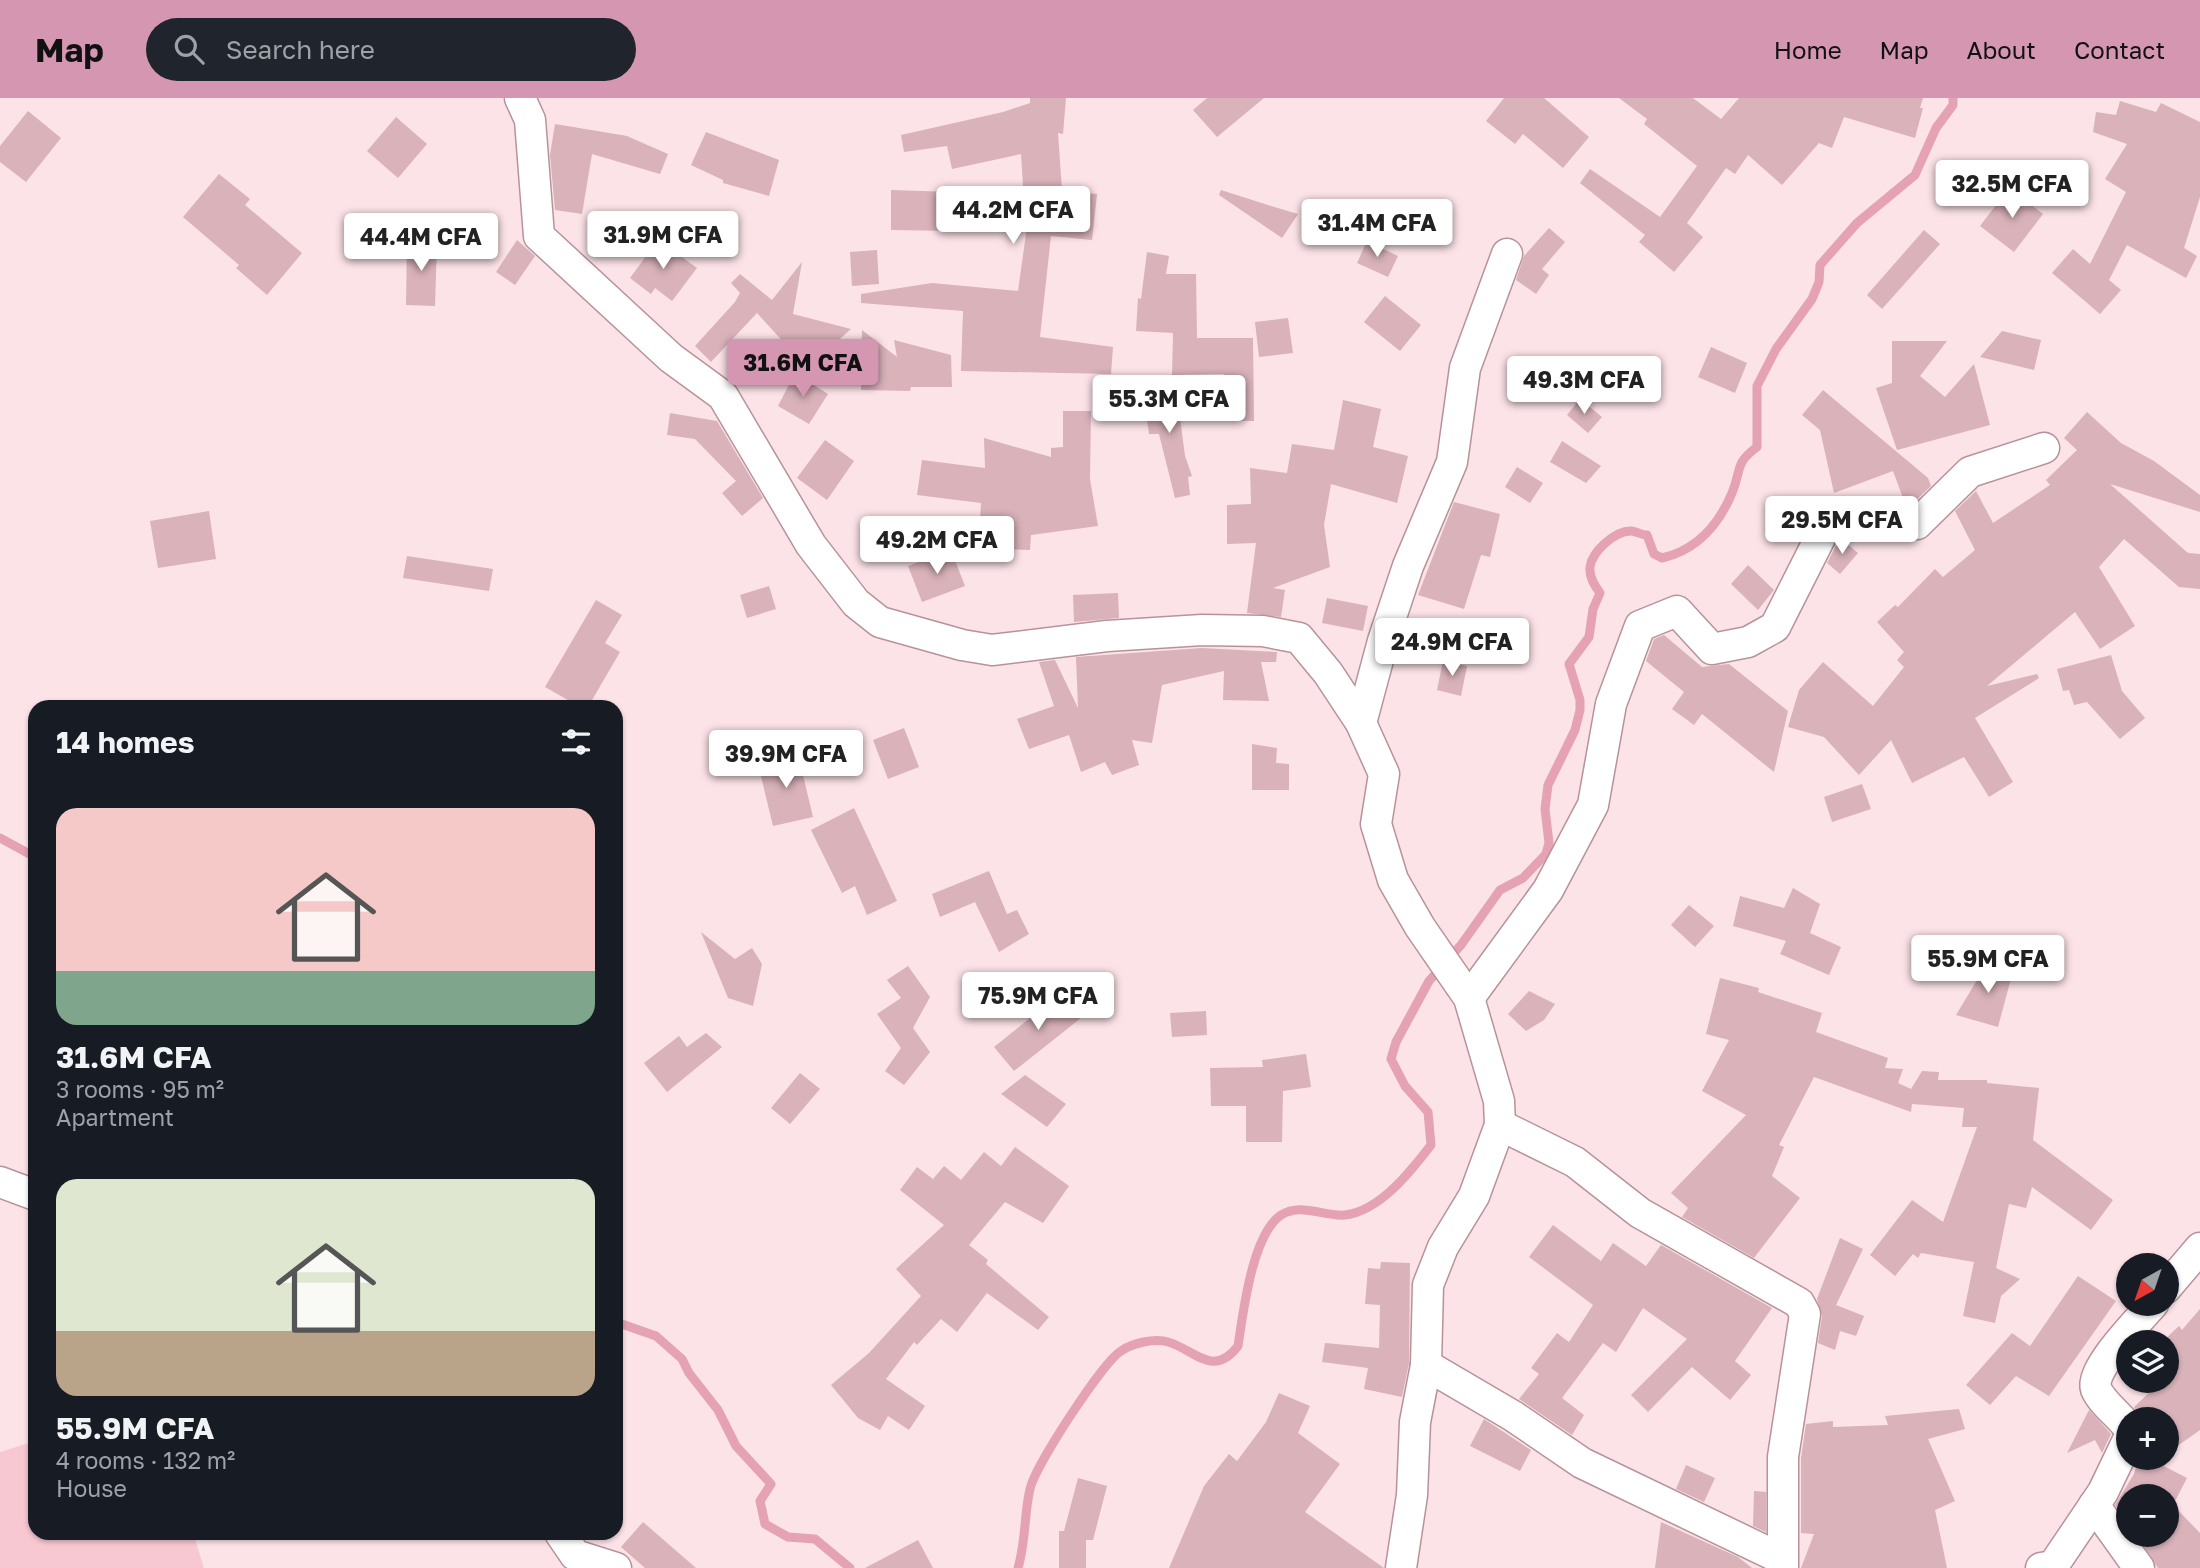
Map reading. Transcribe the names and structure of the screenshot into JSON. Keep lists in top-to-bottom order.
{
  "north": "bottom left",
  "page": {
    "header": "Map",
    "search": "Search here",
    "nav": [
      "Home",
      "Map",
      "About",
      "Contact"
    ],
    "price": [
      "32.5M CFA",
      "44.2M CFA",
      "31.4M CFA",
      "31.9M CFA",
      "44.4M CFA",
      "31.6M CFA",
      "49.3M CFA",
      "55.3M CFA",
      "29.5M CFA",
      "49.2M CFA",
      "24.9M CFA",
      "39.9M CFA",
      "55.9M CFA",
      "75.9M CFA"
    ],
    "heading": "14 homes",
    "list": [
      {
        "name": "31.6M CFA",
        "note": "3 rooms · 95 m² · Apartment"
      },
      {
        "name": "55.9M CFA",
        "note": "4 rooms · 132 m² · House"
      }
    ],
    "map_buttons": ["+", "−"]
  }
}
